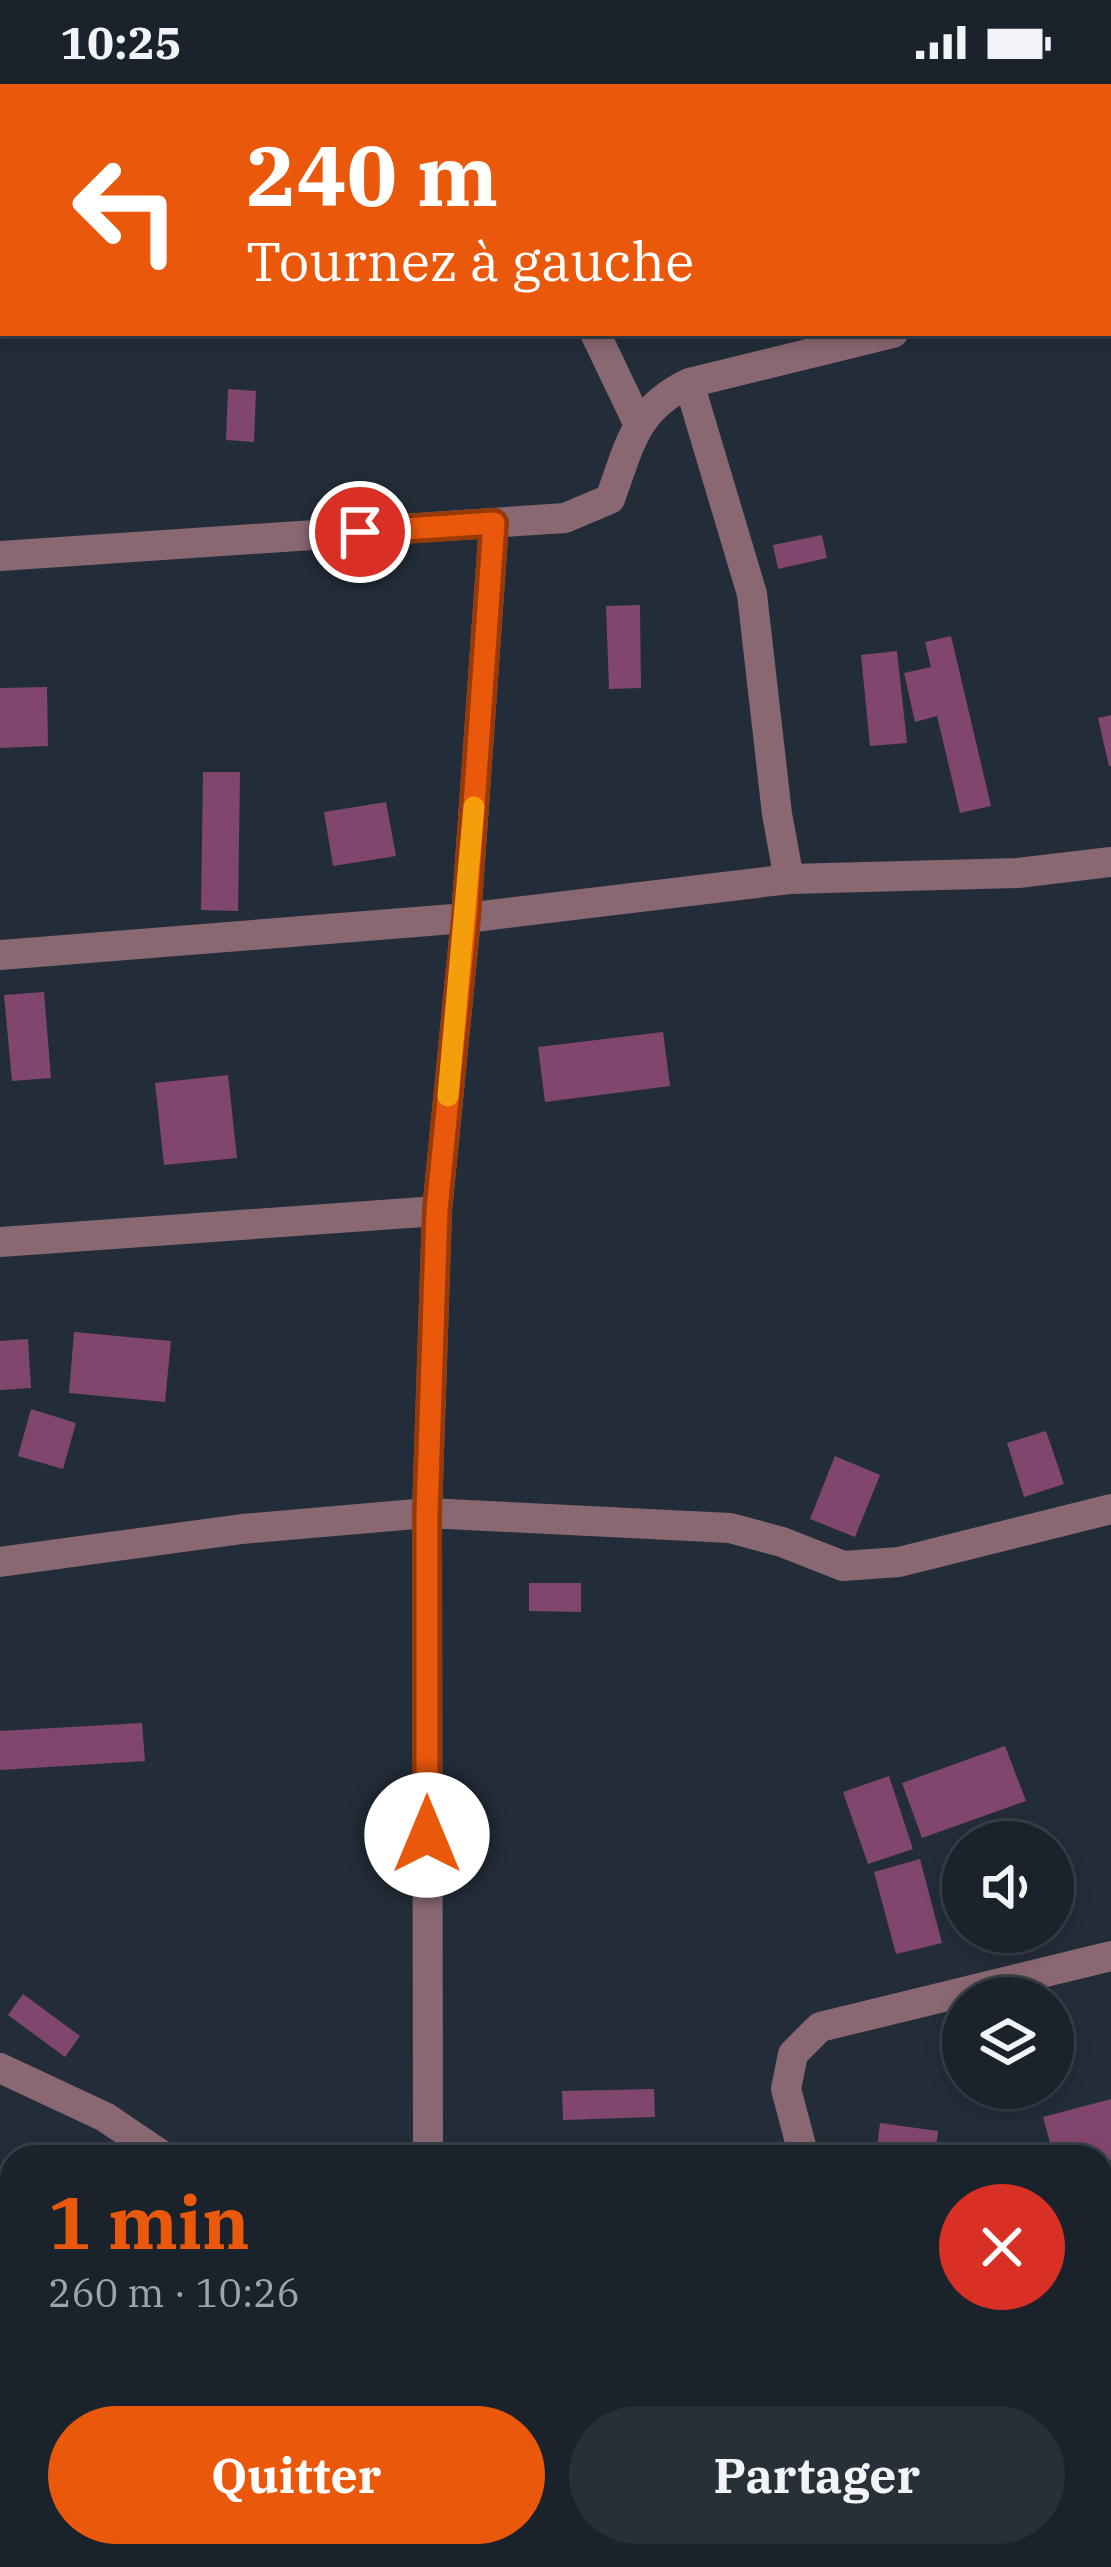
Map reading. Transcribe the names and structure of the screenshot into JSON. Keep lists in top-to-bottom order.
{
  "page": {
    "status": "10:25",
    "turn": ["240 m", "Tournez à gauche"],
    "heading": ["1 min", "260 m · 10:26"],
    "buttons": ["Quitter", "Partager"]
  }
}
